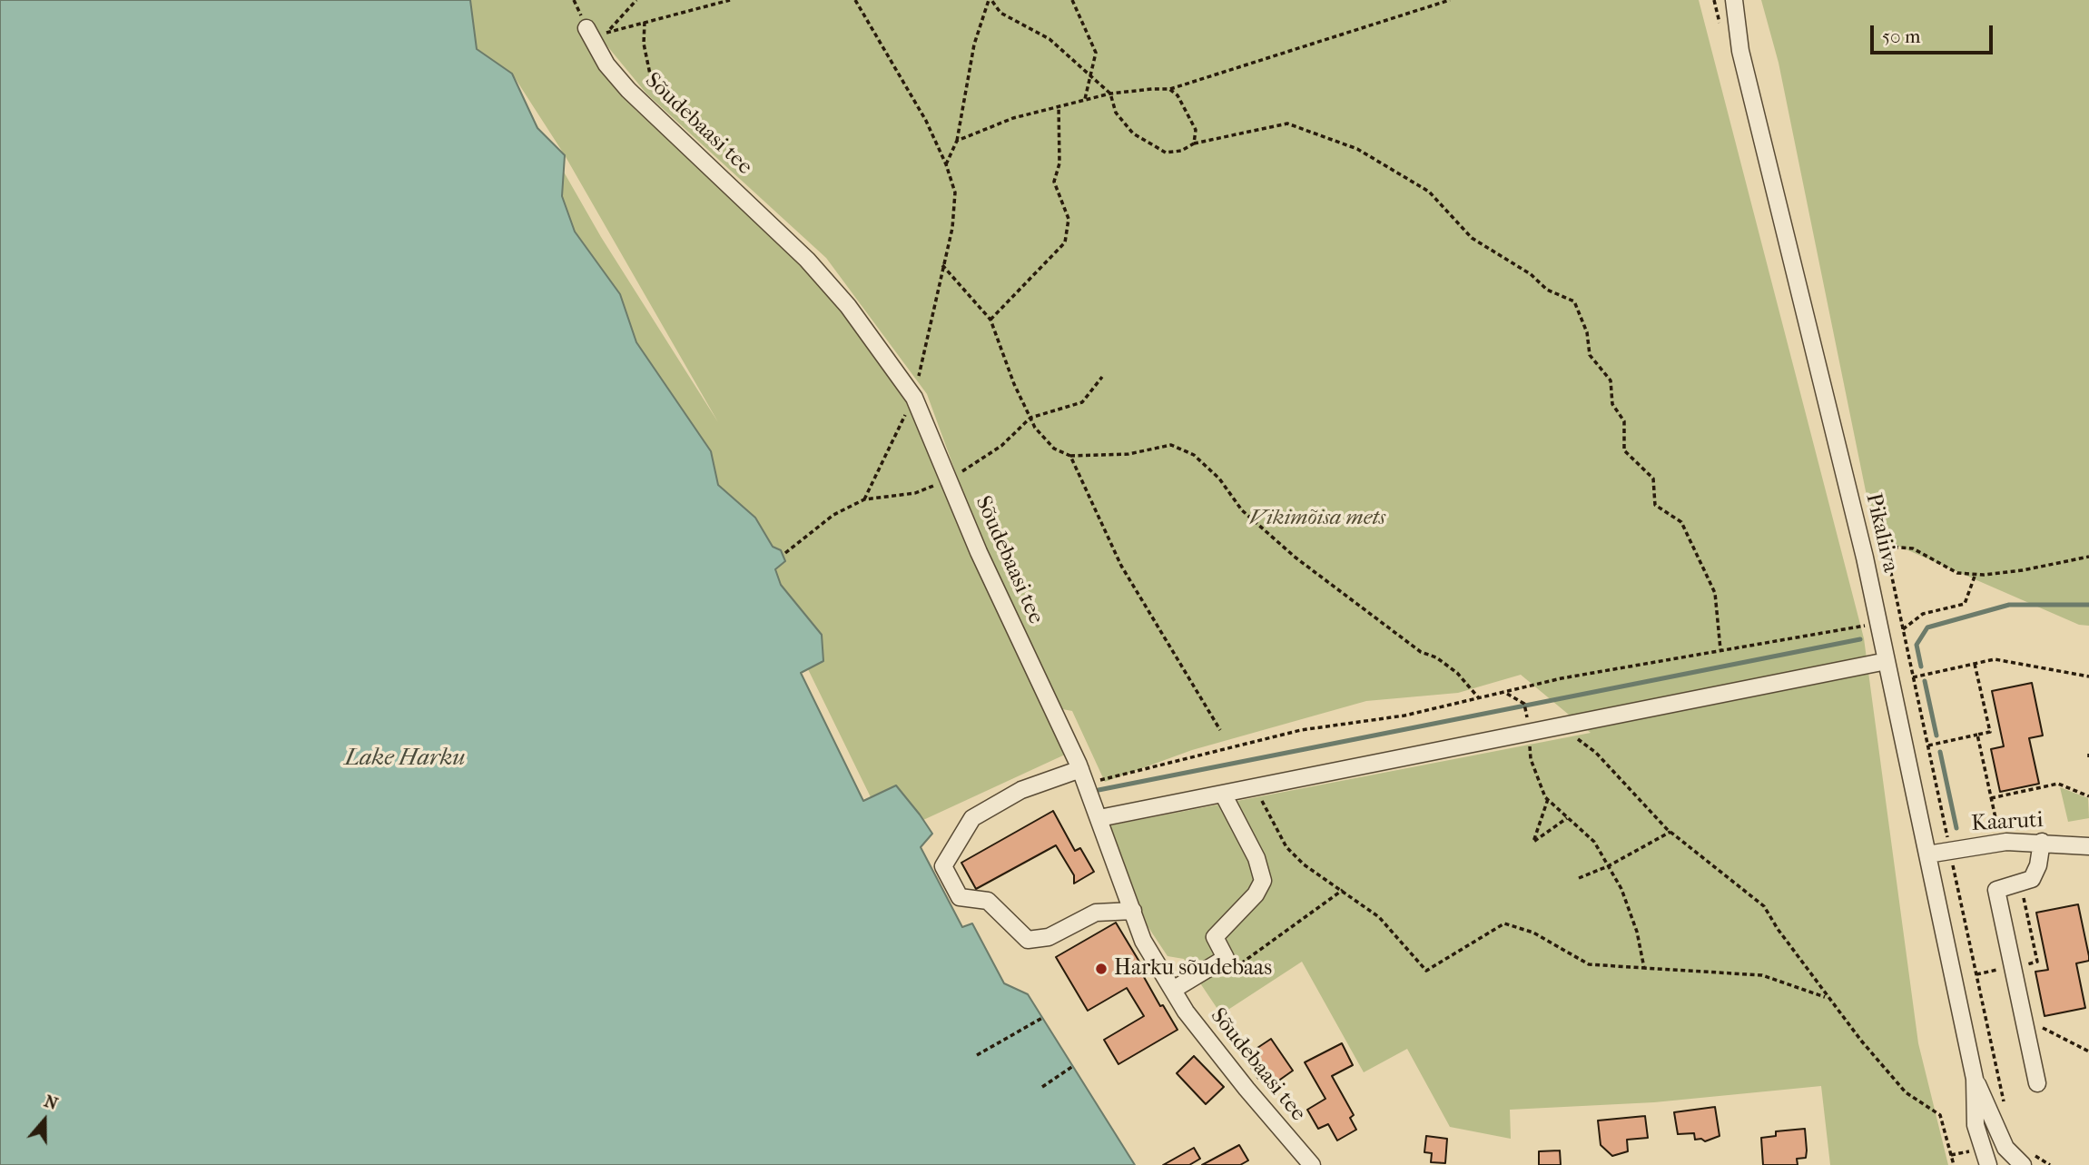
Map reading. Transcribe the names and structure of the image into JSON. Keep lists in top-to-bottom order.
{
  "streets": {
    "street": ["Sõudebaasi tee", "Pikaliiva", "Kaaruti"]
  },
  "crossings": [
    ["Pikaliiva", "Kaaruti"]
  ],
  "water": ["Lake Harku"],
  "parks": ["Vikimõisa mets"],
  "places": ["Harku sõudebaas"],
  "scale_bar": "50 m",
  "north": "top"
}
